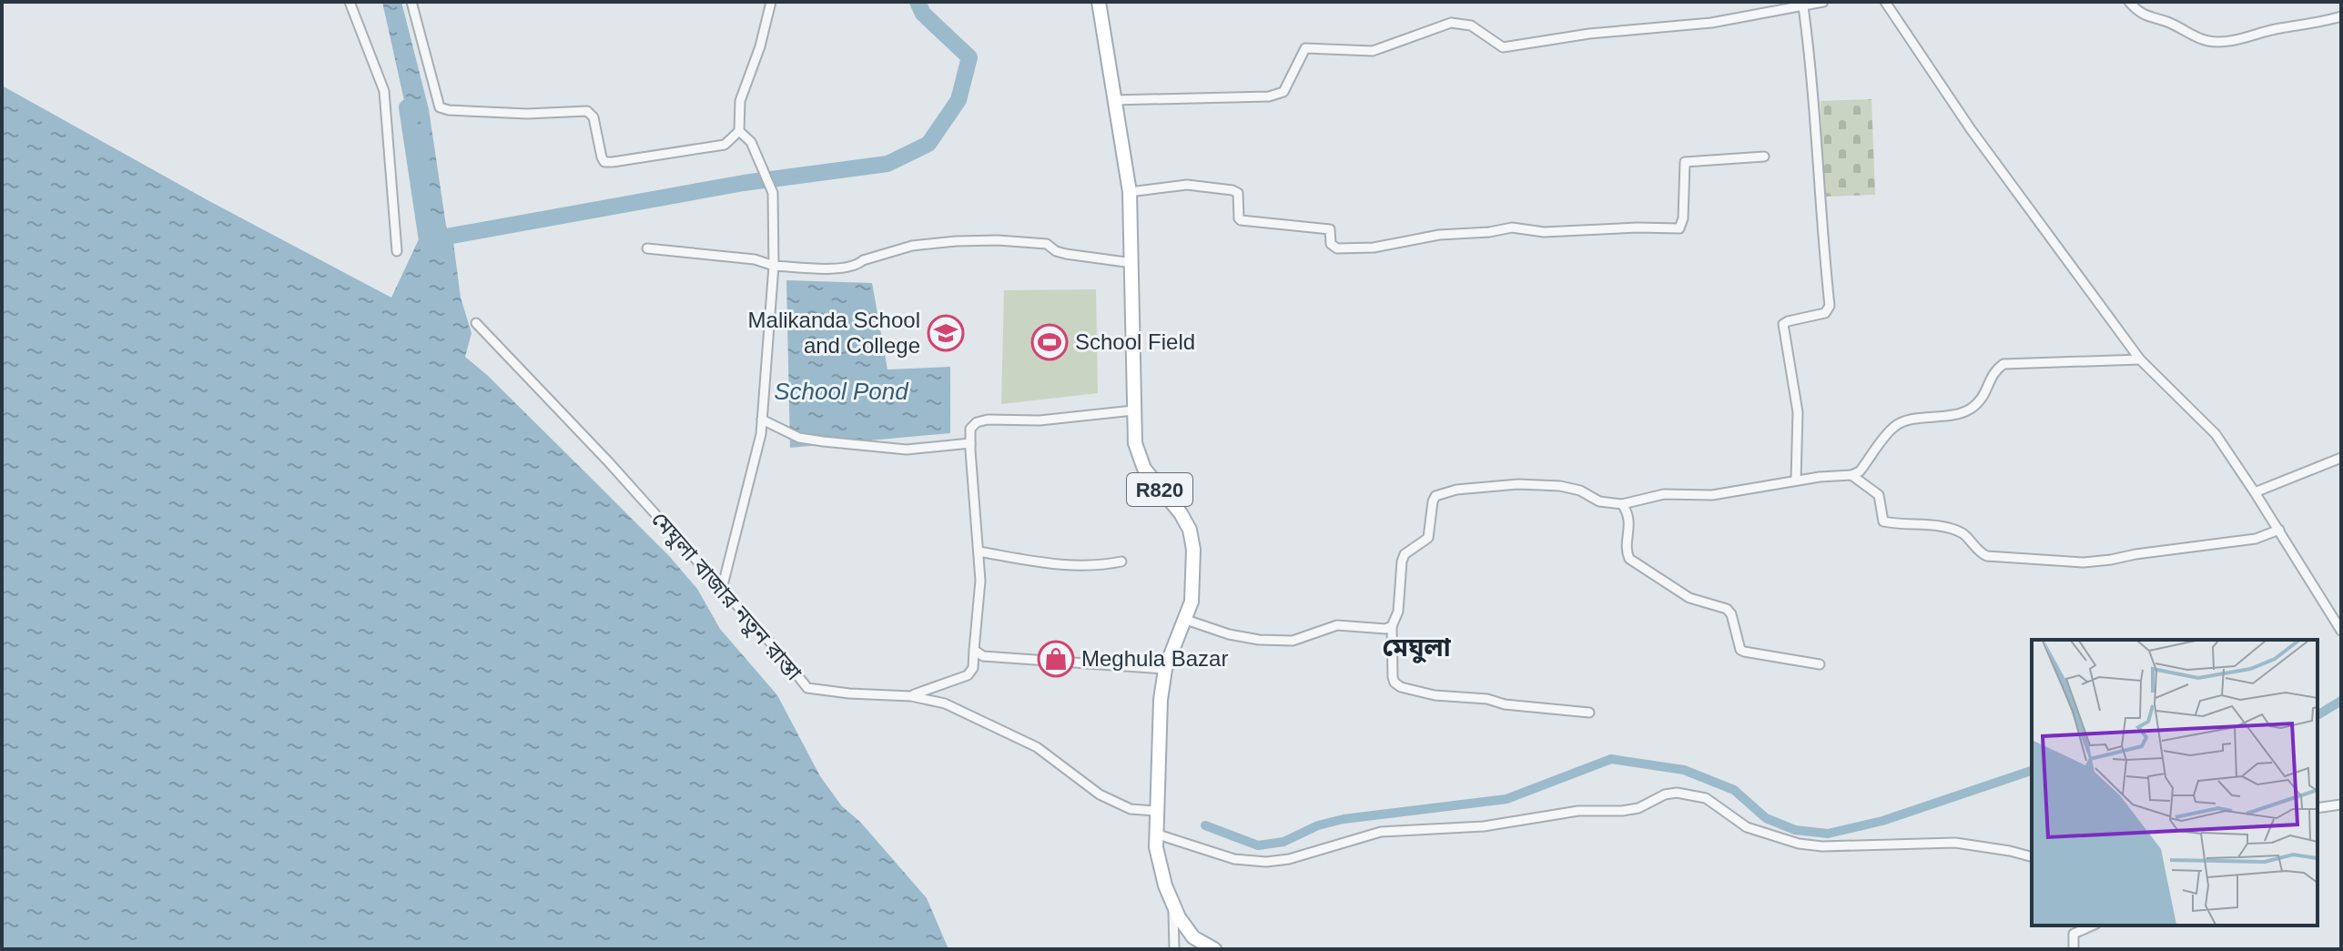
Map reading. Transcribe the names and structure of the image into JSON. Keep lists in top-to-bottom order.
{
  "streets": {
    "main road": ["R820"],
    "street": ["মেঘুলা বাজার নতুন রাস্তা"]
  },
  "crossings": [
    ["R820", "মেঘুলা বাজার নতুন রাস্তা"]
  ],
  "districts": ["মেঘুলা"],
  "water": ["School Pond"],
  "places": {
    "school or university": ["Malikanda School and College"],
    "sports": ["School Field"],
    "shop": ["Meghula Bazar"]
  }
}
